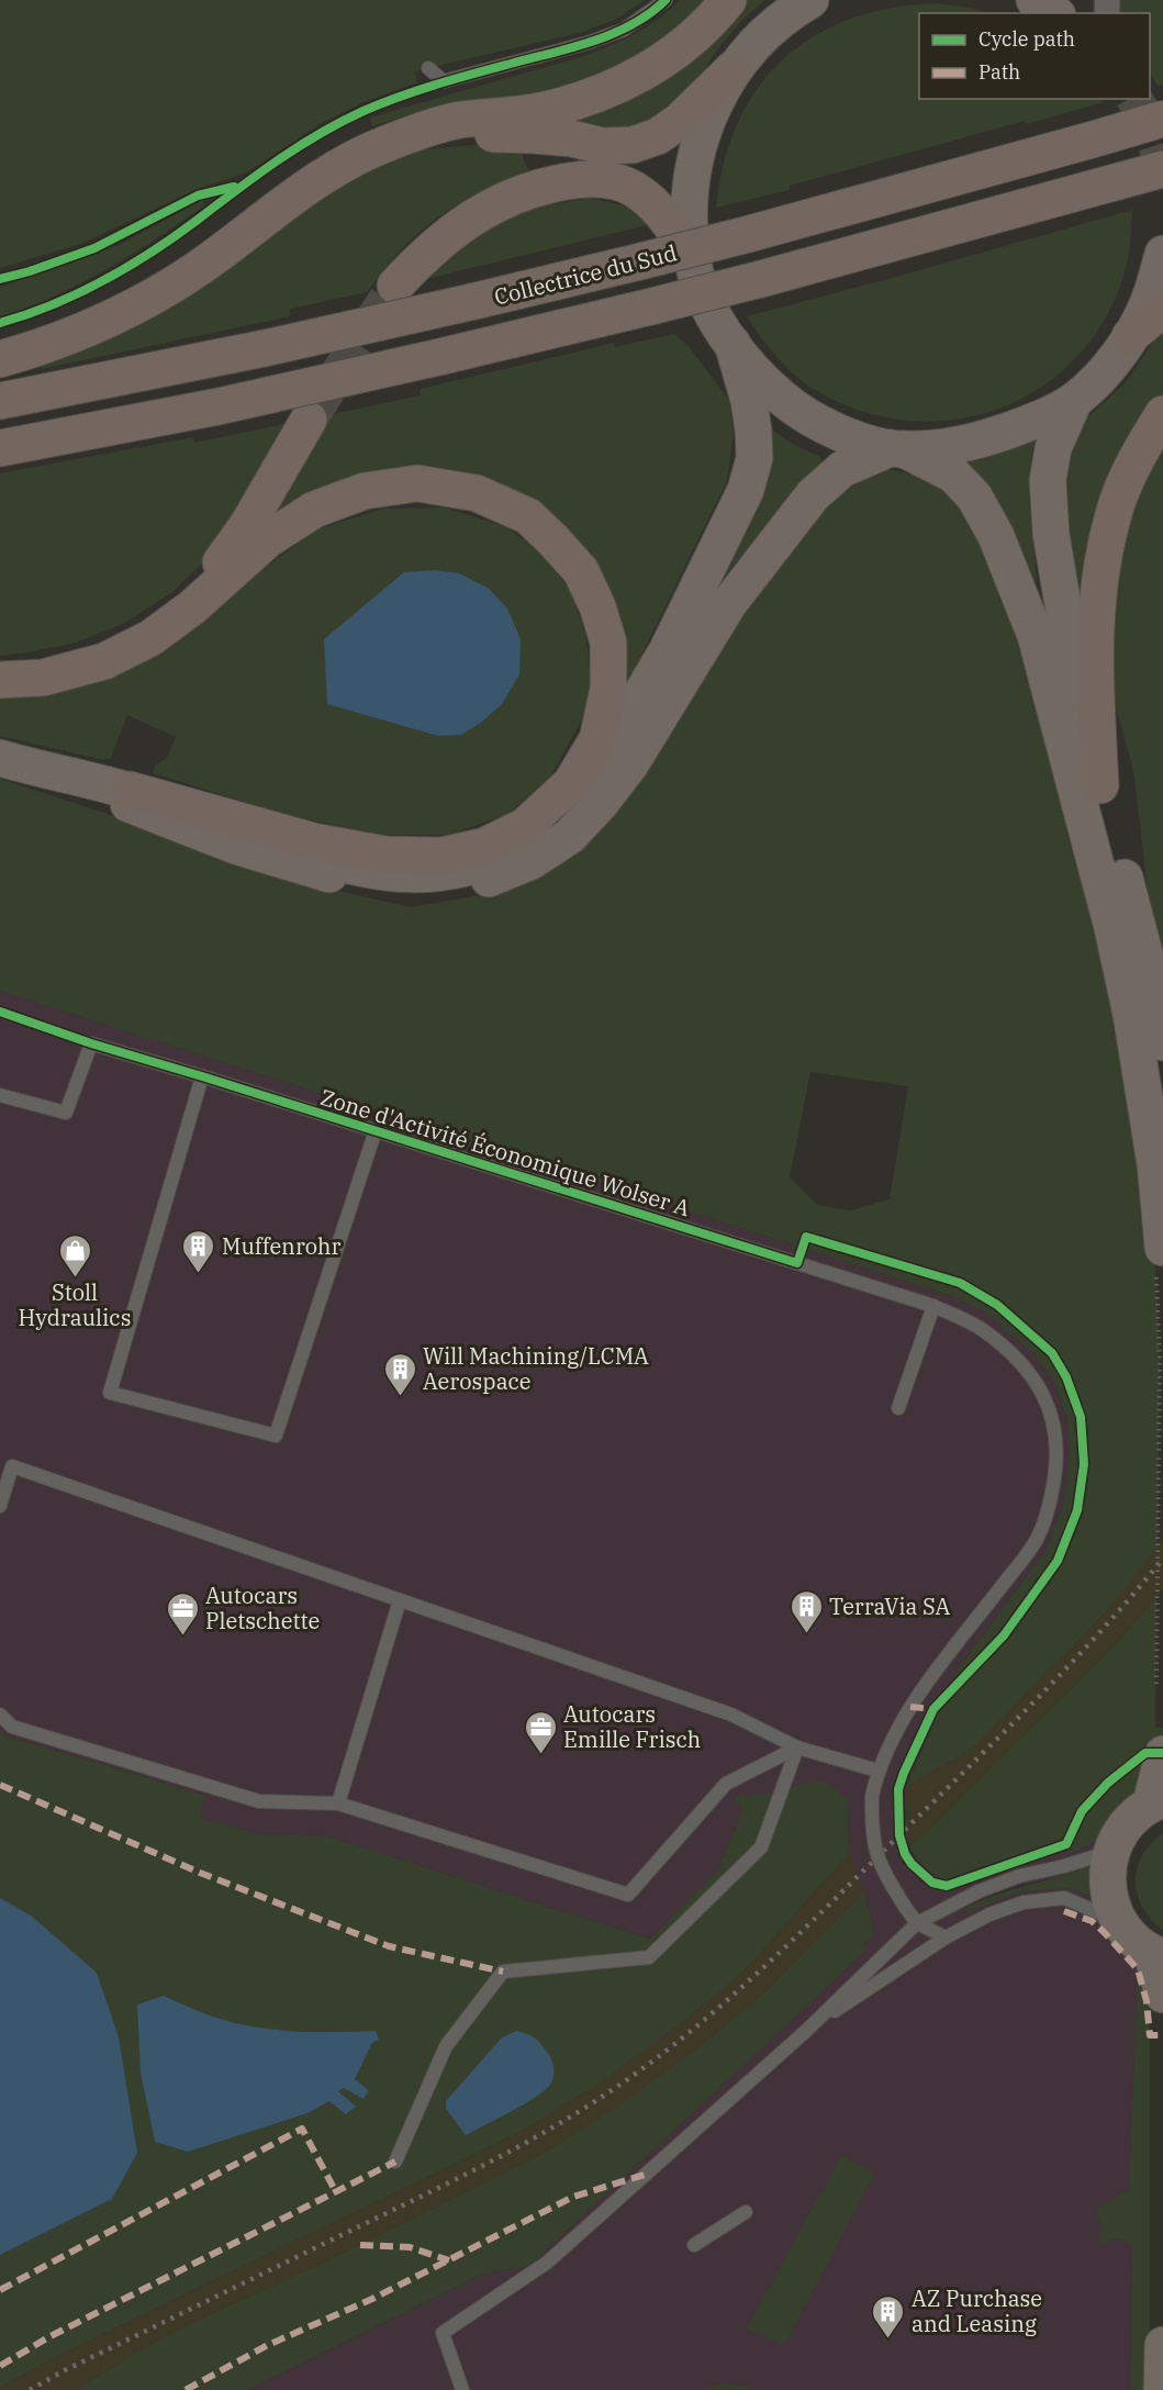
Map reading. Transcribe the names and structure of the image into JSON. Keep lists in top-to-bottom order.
{
  "streets": {
    "highway": ["Collectrice du Sud"],
    "lane": ["Zone d'Activité Économique Wolser A"]
  },
  "places": {
    "building": [
      "Muffenrohr",
      "Will Machining/LCMA Aerospace",
      "TerraVia SA",
      "AZ Purchase and Leasing"
    ],
    "shop": ["Stoll Hydraulics"],
    "office": ["Autocars Pletschette", "Autocars Emille Frisch"]
  },
  "legend": ["Cycle path", "Path"]
}
